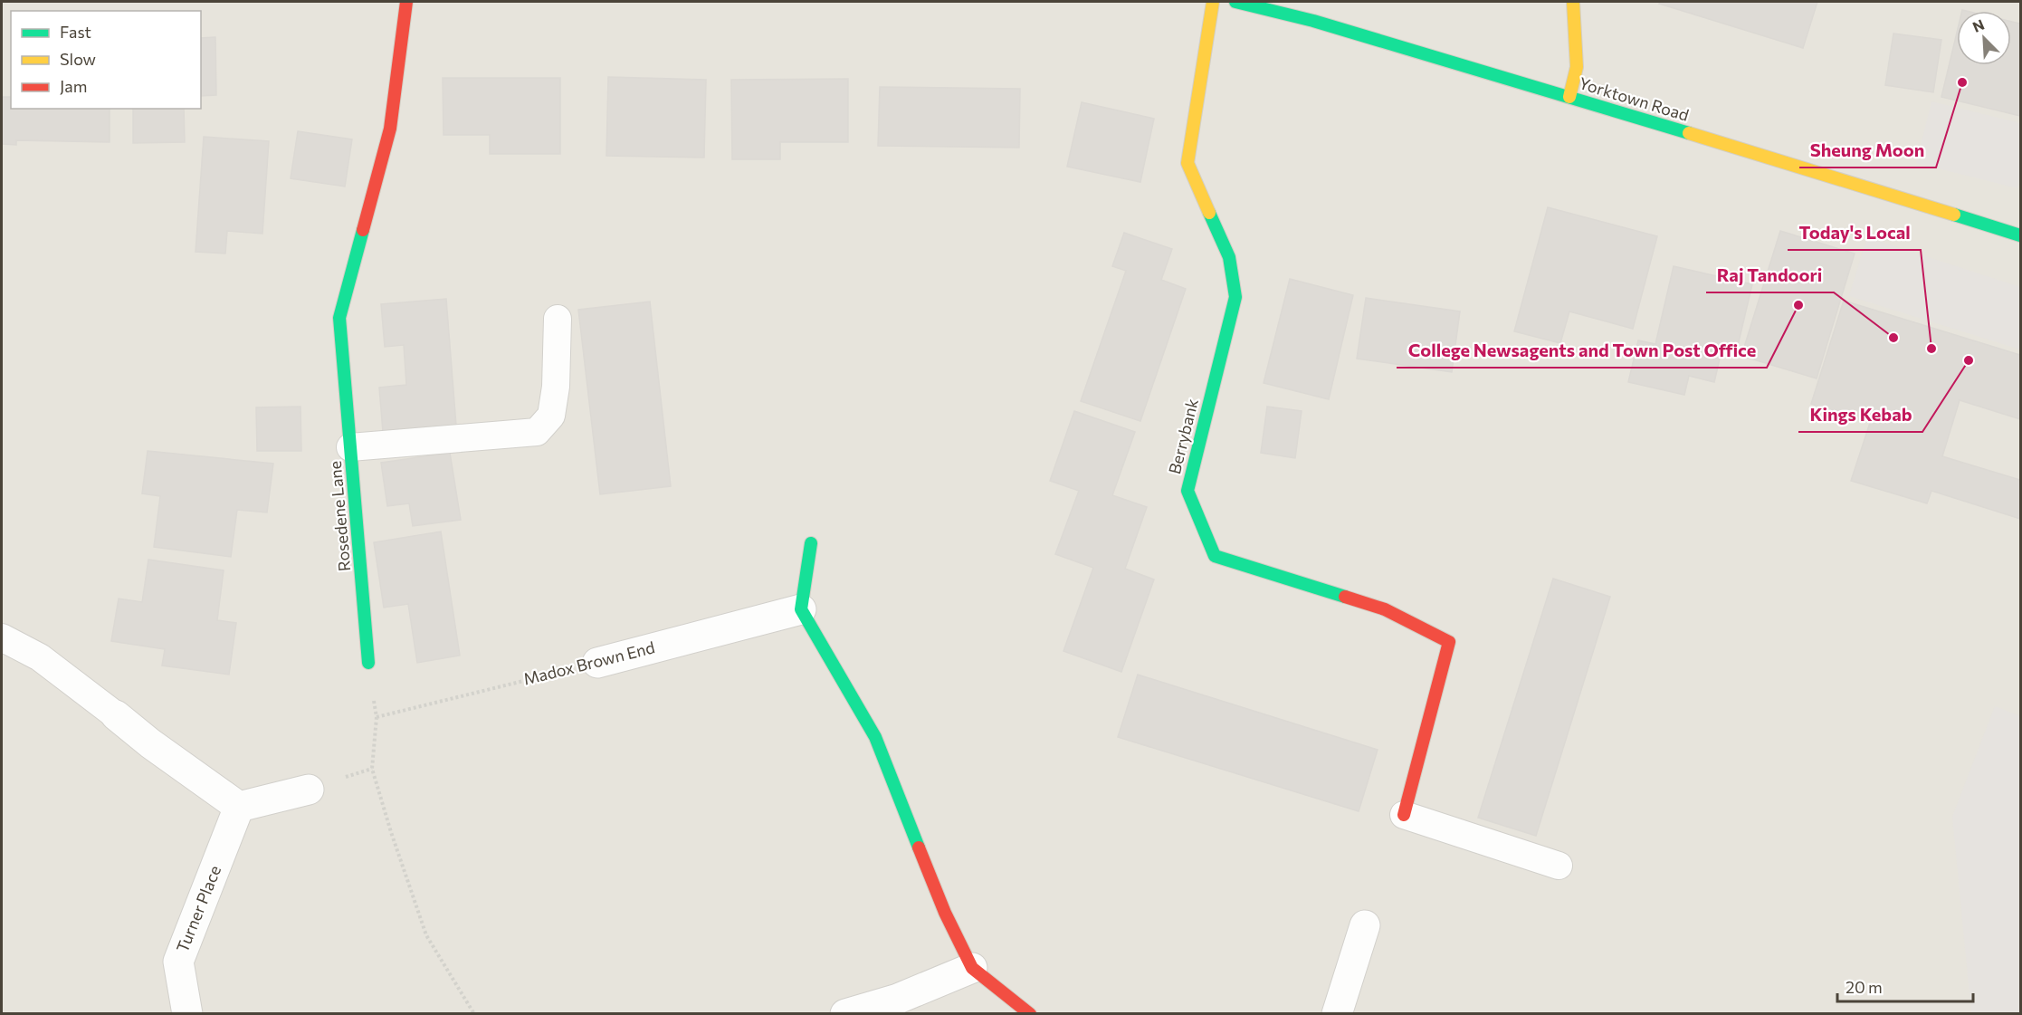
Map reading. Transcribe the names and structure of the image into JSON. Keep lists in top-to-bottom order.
{
  "streets": {
    "street": [
      "Yorktown Road",
      "Berrybank",
      "Rosedene Lane",
      "Madox Brown End",
      "Turner Place"
    ]
  },
  "places": [
    "Sheung Moon",
    "College Newsagents and Town Post Office",
    "Raj Tandoori",
    "Today's Local",
    "Kings Kebab"
  ],
  "legend": ["Fast", "Slow", "Jam"],
  "scale_bar": "20 m",
  "north": "top left"
}
